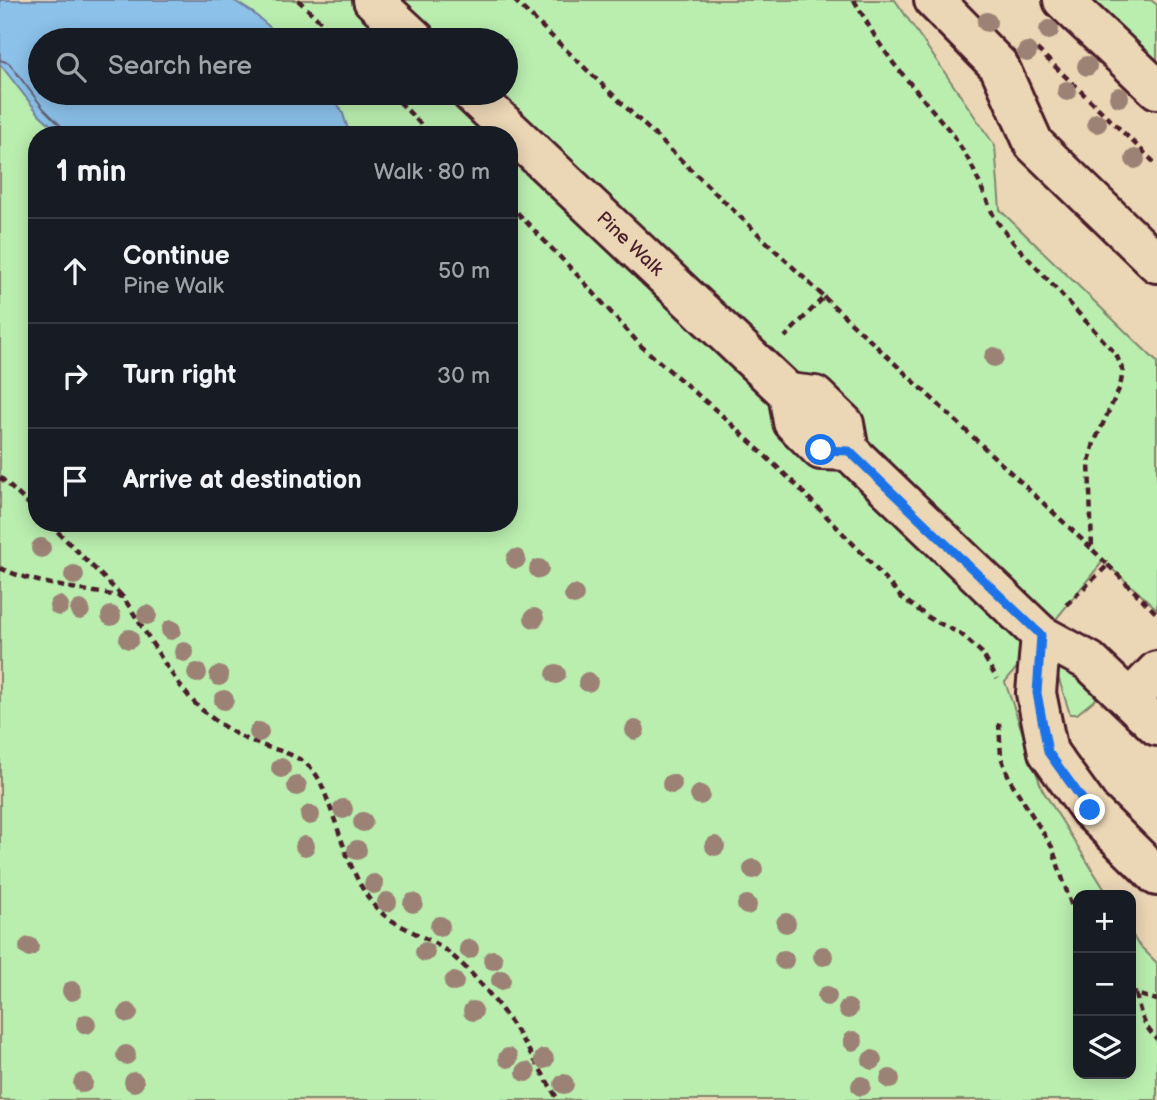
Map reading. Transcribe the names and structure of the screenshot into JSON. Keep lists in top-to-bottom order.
{
  "streets": {
    "lane": ["Pine Walk"]
  },
  "page": {
    "search": "Search here",
    "heading": ["1 min", "Walk · 80 m"],
    "list": [
      ["Continue", "Pine Walk", "50 m"],
      ["Turn right", "30 m"],
      "Arrive at destination"
    ],
    "map_buttons": ["+", "−"]
  }
}
